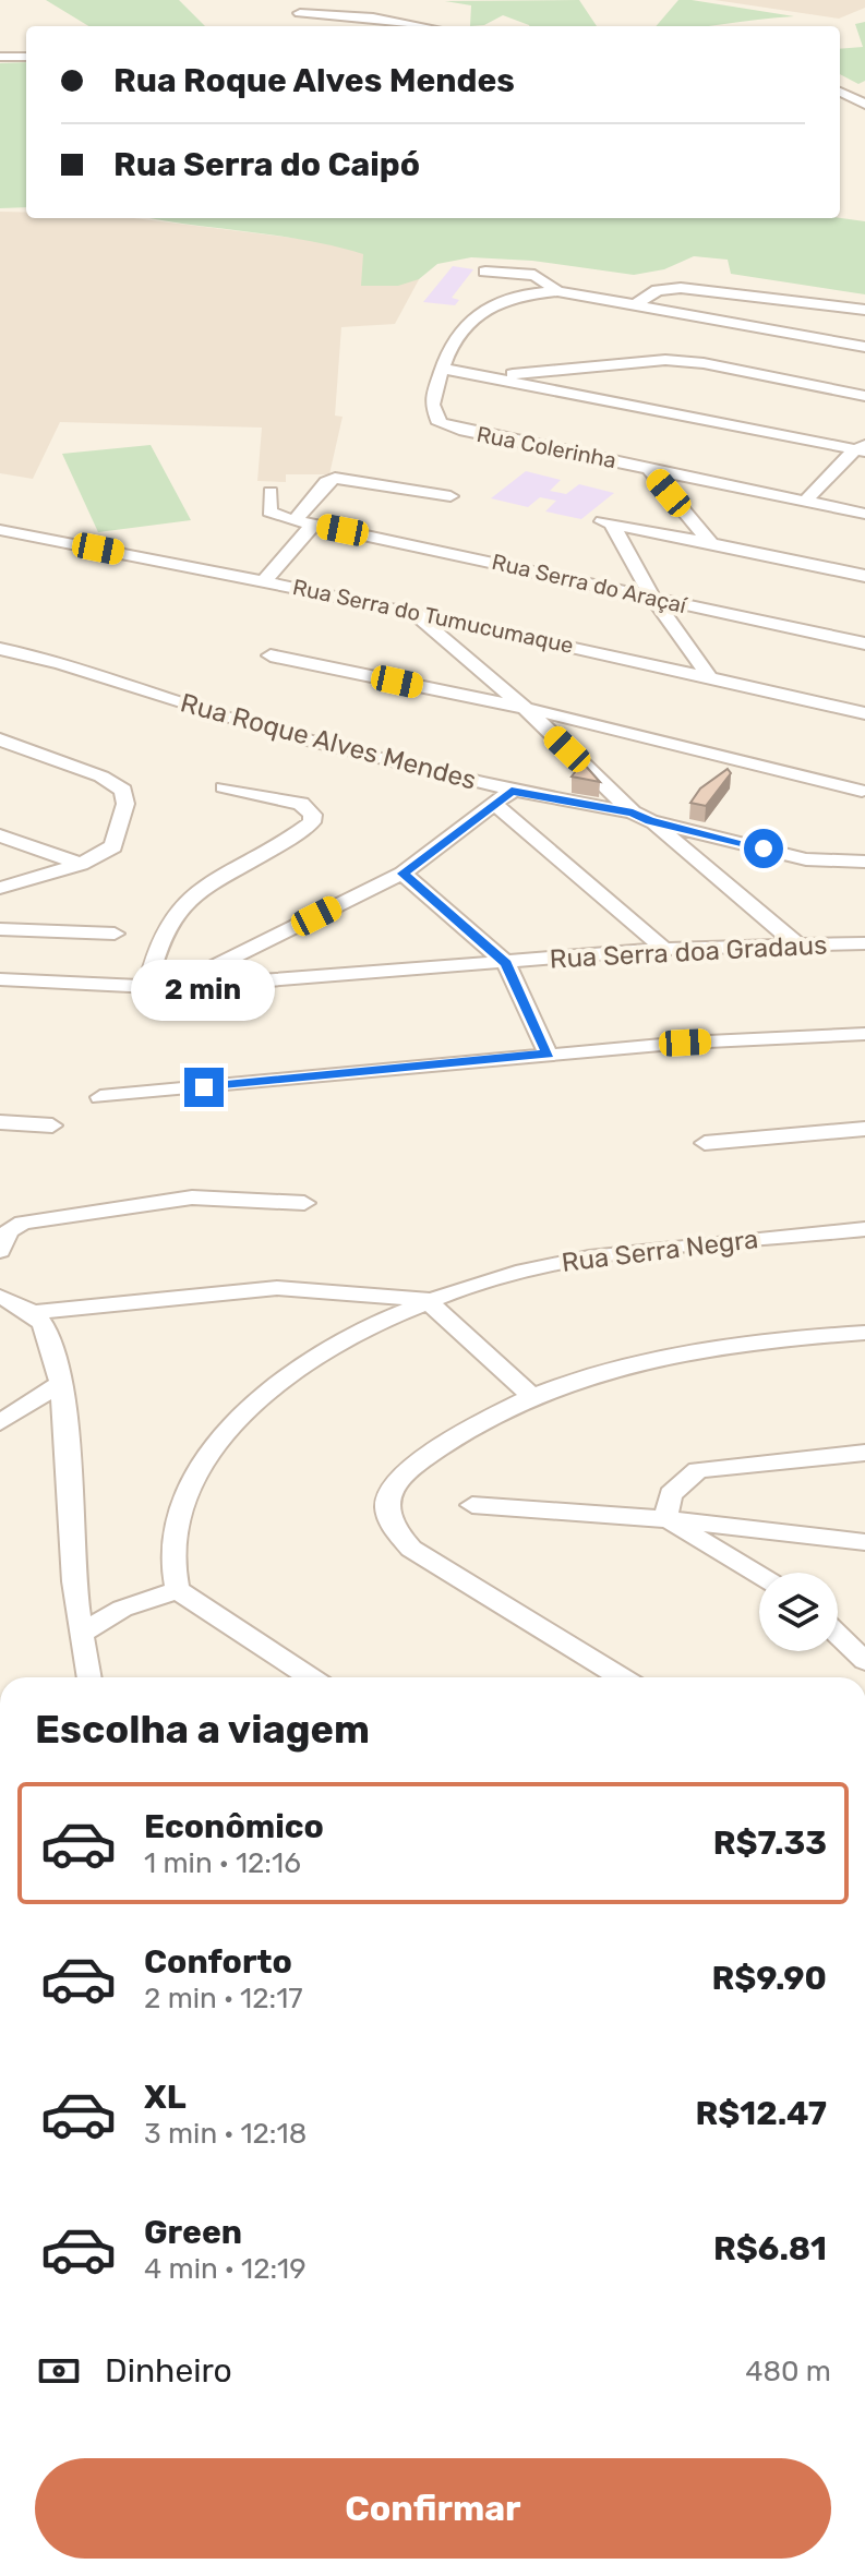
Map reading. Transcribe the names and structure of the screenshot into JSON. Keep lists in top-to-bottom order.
{
  "streets": {
    "street": [
      "Rua Colerinha",
      "Rua Serra do Araçaí",
      "Rua Serra do Tumucumaque",
      "Rua Roque Alves Mendes",
      "Rua Serra doa Gradaus",
      "Rua Serra Negra"
    ]
  },
  "page": {
    "banner": ["Rua Roque Alves Mendes", "Rua Serra do Caipó"],
    "bubble": "2 min",
    "heading": "Escolha a viagem",
    "list": [
      {
        "name": "Econômico",
        "note": "1 min · 12:16",
        "value": "R$7.33"
      },
      {
        "name": "Conforto",
        "note": "2 min · 12:17",
        "value": "R$9.90"
      },
      {
        "name": "XL",
        "note": "3 min · 12:18",
        "value": "R$12.47"
      },
      {
        "name": "Green",
        "note": "4 min · 12:19",
        "value": "R$6.81"
      }
    ],
    "pay": ["Dinheiro", "480 m"],
    "buttons": "Confirmar"
  }
}
